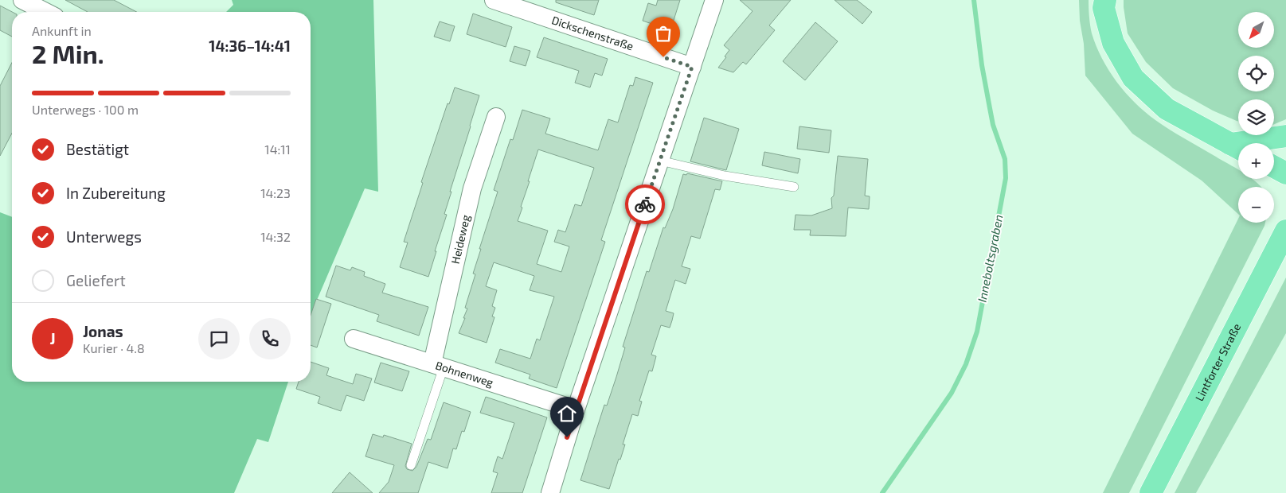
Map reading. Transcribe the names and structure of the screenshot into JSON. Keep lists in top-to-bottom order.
{
  "streets": {
    "main road": ["Lintforter Straße"],
    "street": ["Dickschenstraße", "Heideweg", "Bohnenweg"]
  },
  "crossings": [
    ["Heideweg", "Bohnenweg"]
  ],
  "water": ["Inneboltsgraben"],
  "north": "bottom left",
  "page": {
    "map_buttons": ["+", "−"],
    "heading": ["2 Min.", "Ankunft in", "14:36–14:41"],
    "panel": ["Jonas", "Kurier · 4.8"],
    "bar": "Unterwegs · 100 m",
    "list": [
      ["Bestätigt", "14:11"],
      ["In Zubereitung", "14:23"],
      ["Unterwegs", "14:32"],
      "Geliefert"
    ],
    "round": "J"
  }
}
